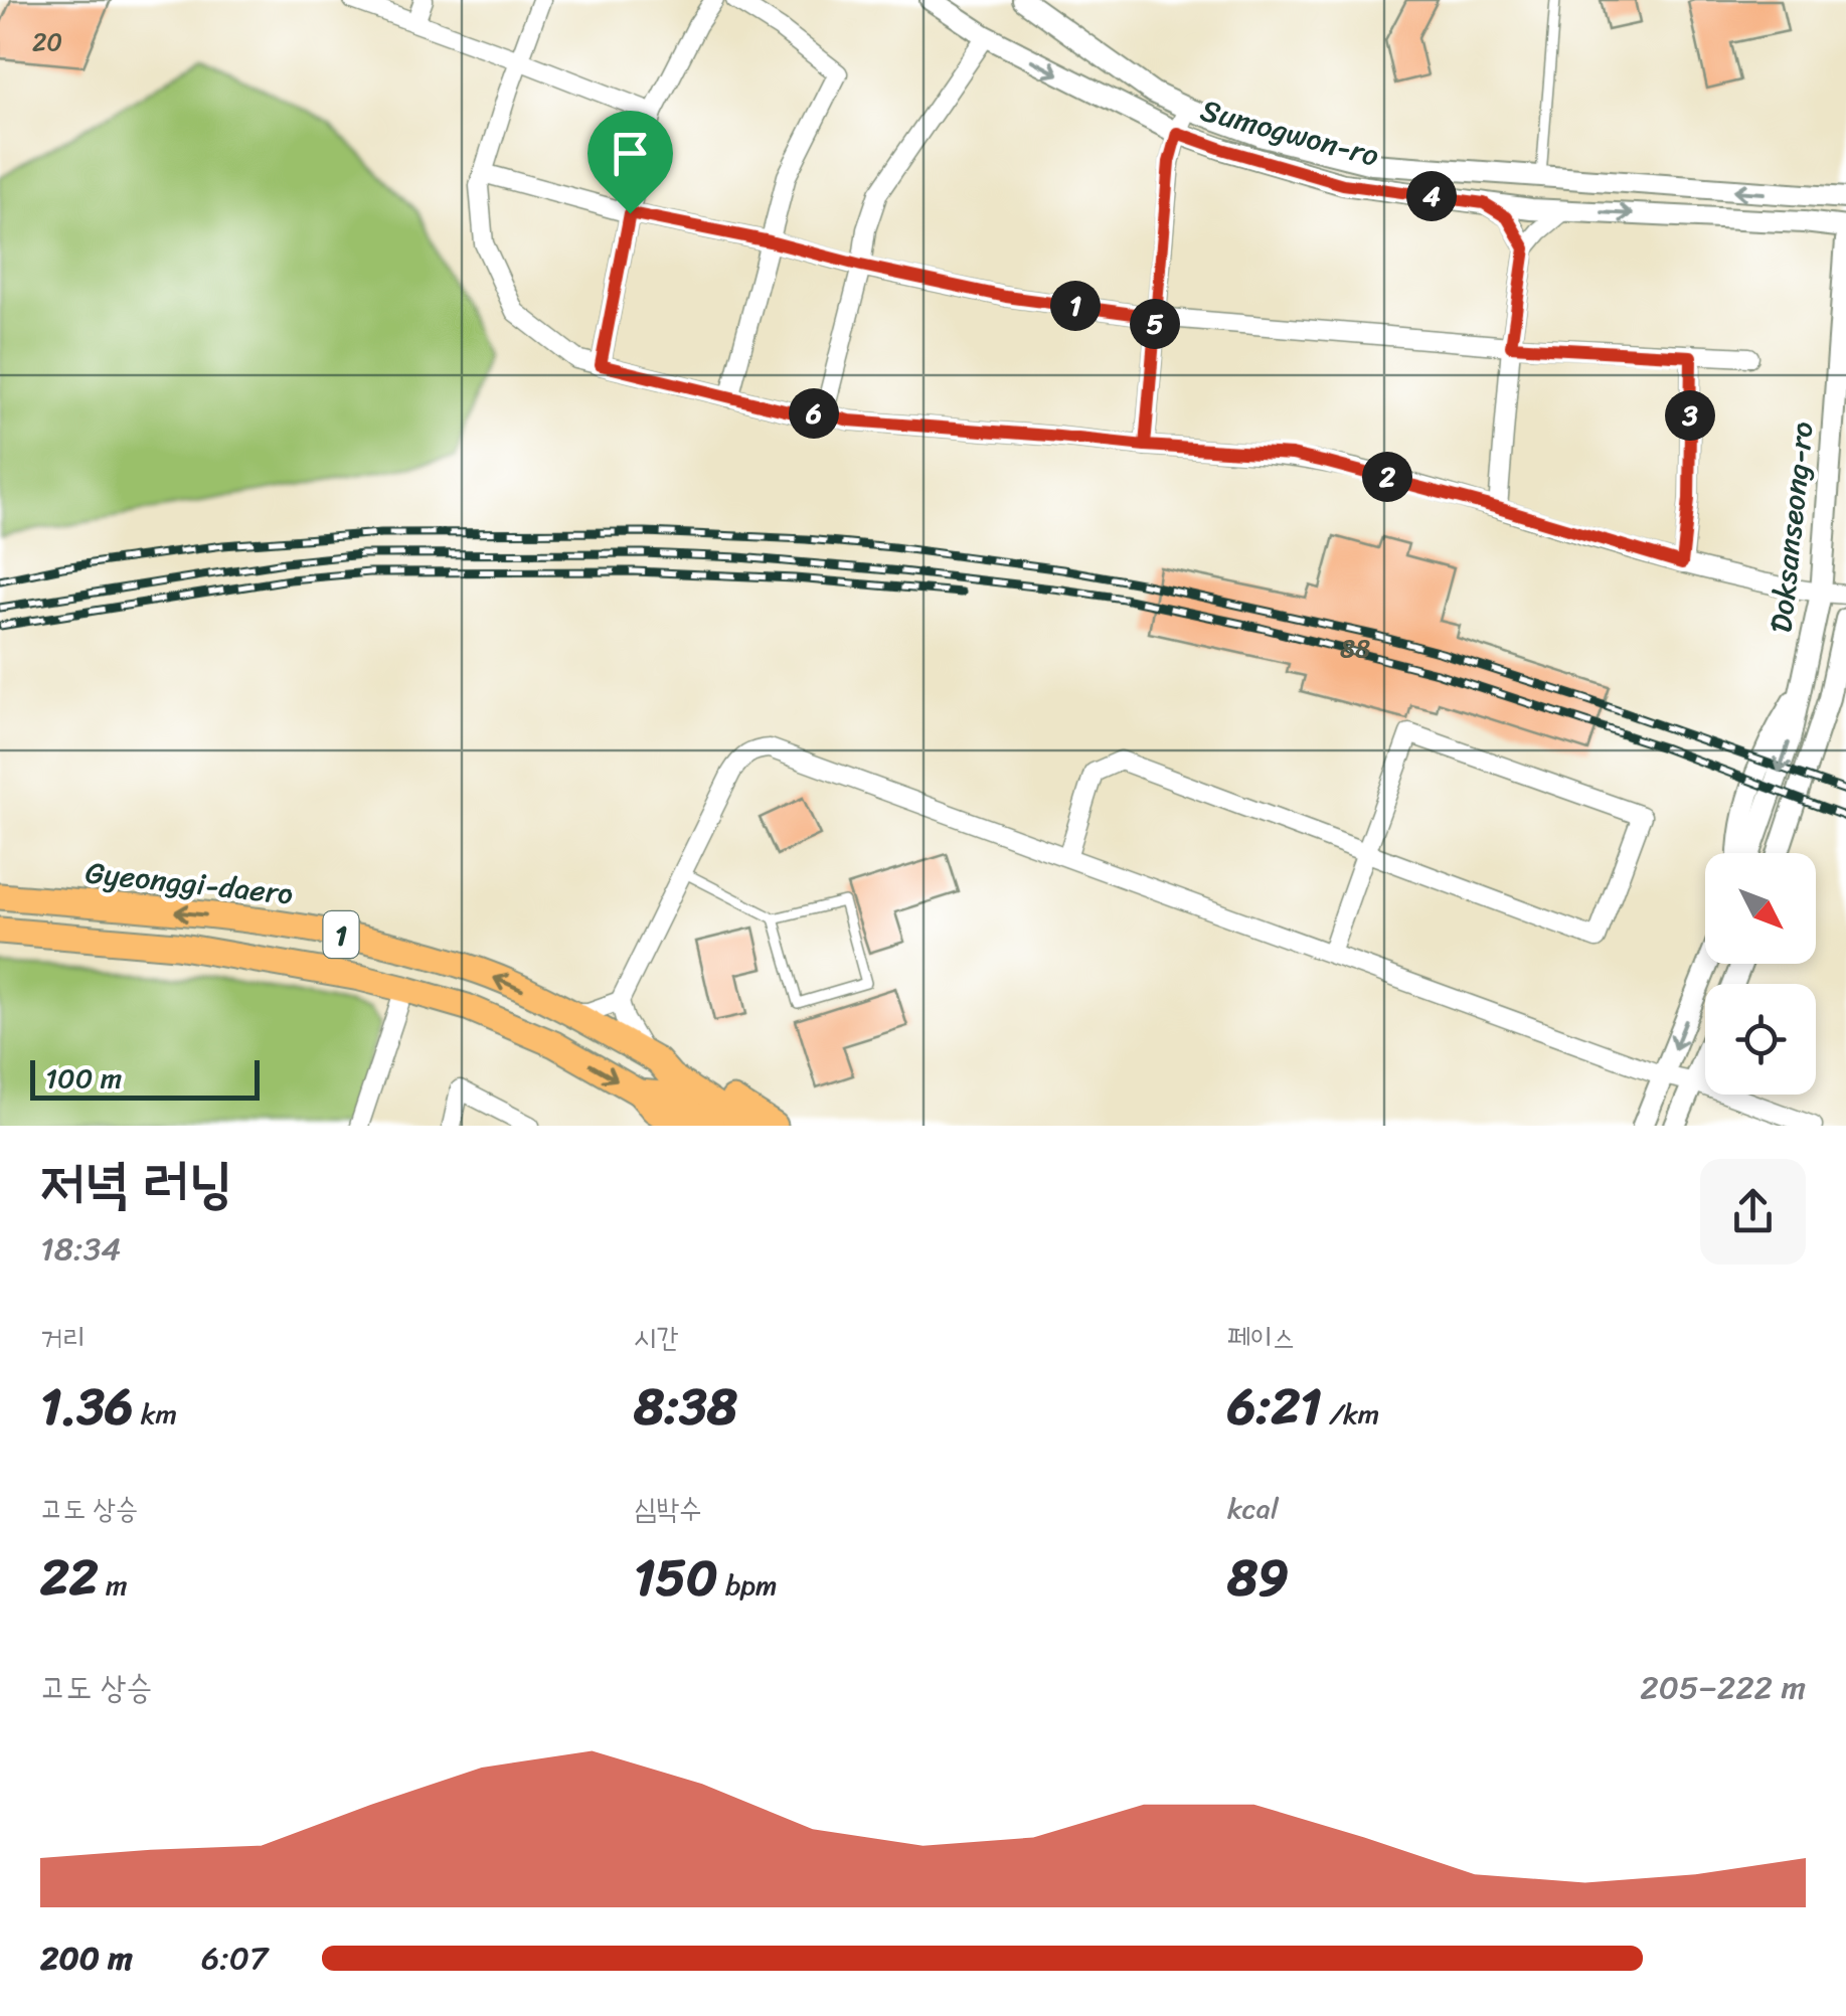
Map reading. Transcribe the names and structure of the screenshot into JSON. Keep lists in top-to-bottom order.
{
  "streets": {
    "main road": ["Gyeonggi-daero", "1"],
    "street": ["Sumogwon-ro", "Doksanseong-ro"]
  },
  "house_numbers": ["20", "88"],
  "scale_bar": "100 m",
  "north": "bottom right",
  "page": {
    "pins": [
      "4",
      "1",
      "5",
      "6",
      "3",
      "2"
    ],
    "scale": "100 m",
    "heading": ["저녁 러닝", "18:34"],
    "stats": [
      ["거리", "1.36 km"],
      ["시간", "8:38"],
      ["페이스", "6:21 /km"],
      ["고도 상승", "22 m"],
      ["심박수", "150 bpm"],
      ["kcal", "89"]
    ],
    "chart": ["고도 상승", "205–222 m"],
    "list": [
      {
        "name": "200 m",
        "note": "6:07"
      }
    ]
  }
}
